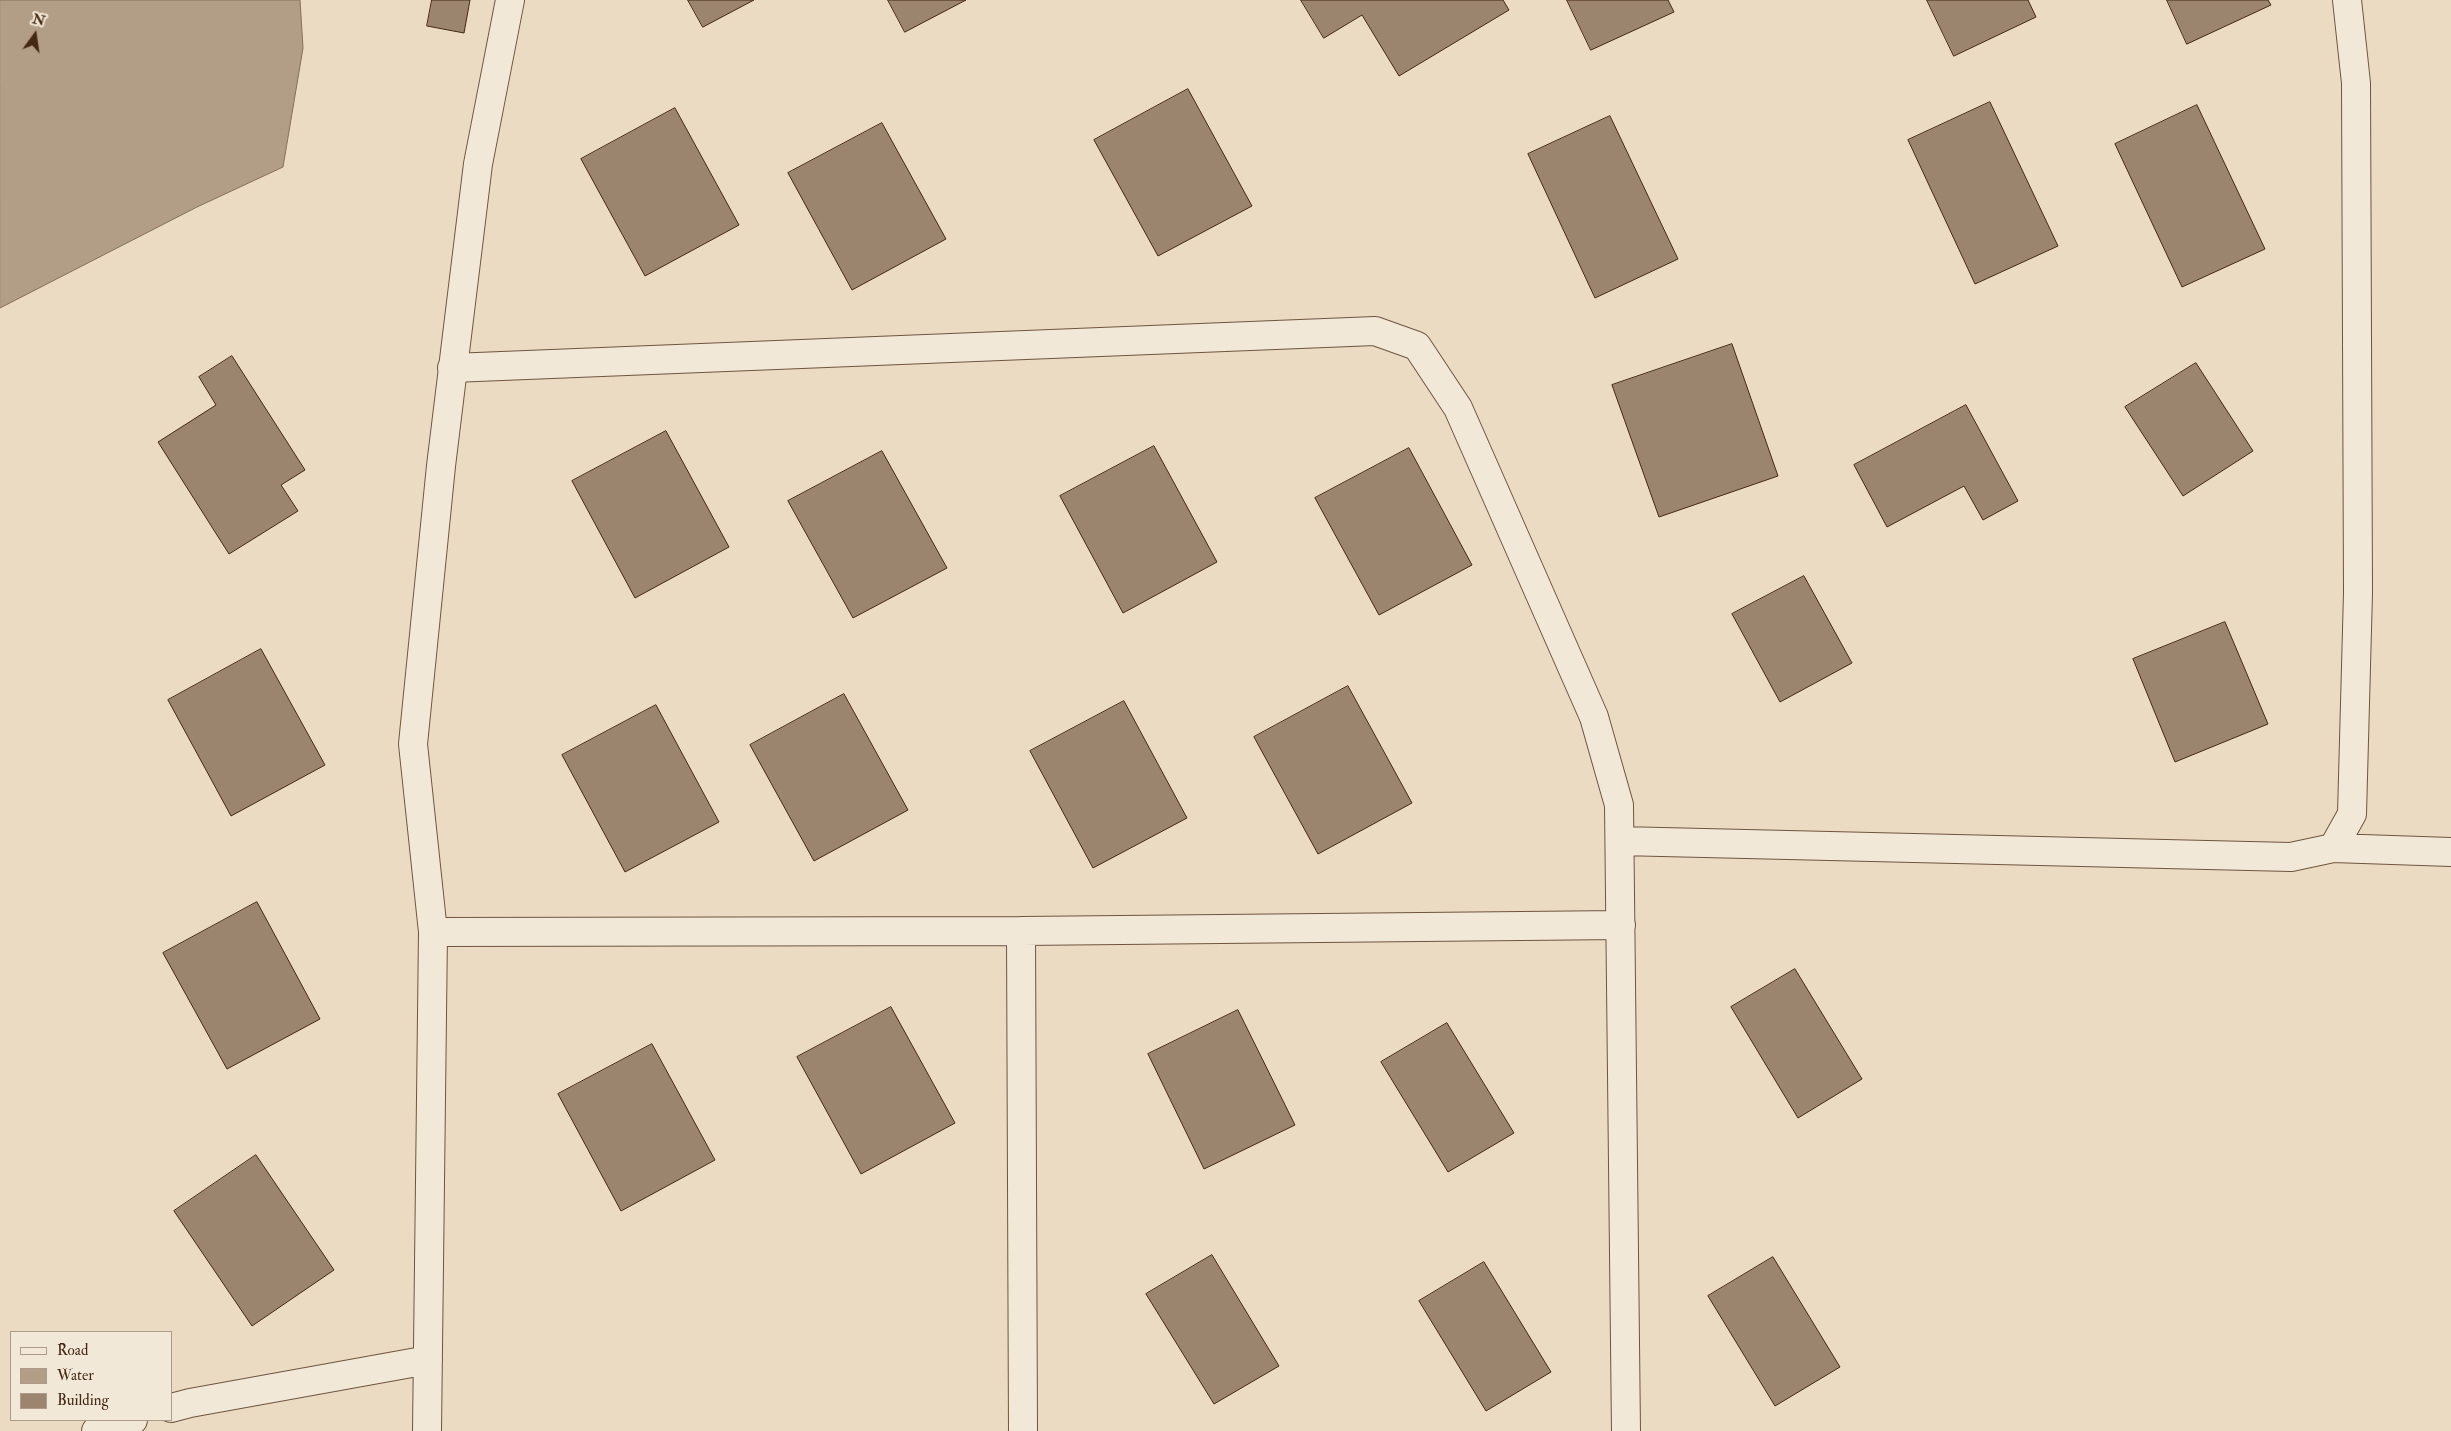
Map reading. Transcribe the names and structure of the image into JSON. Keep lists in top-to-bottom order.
{
  "legend": ["Road", "Water", "Building"],
  "north": "top"
}
